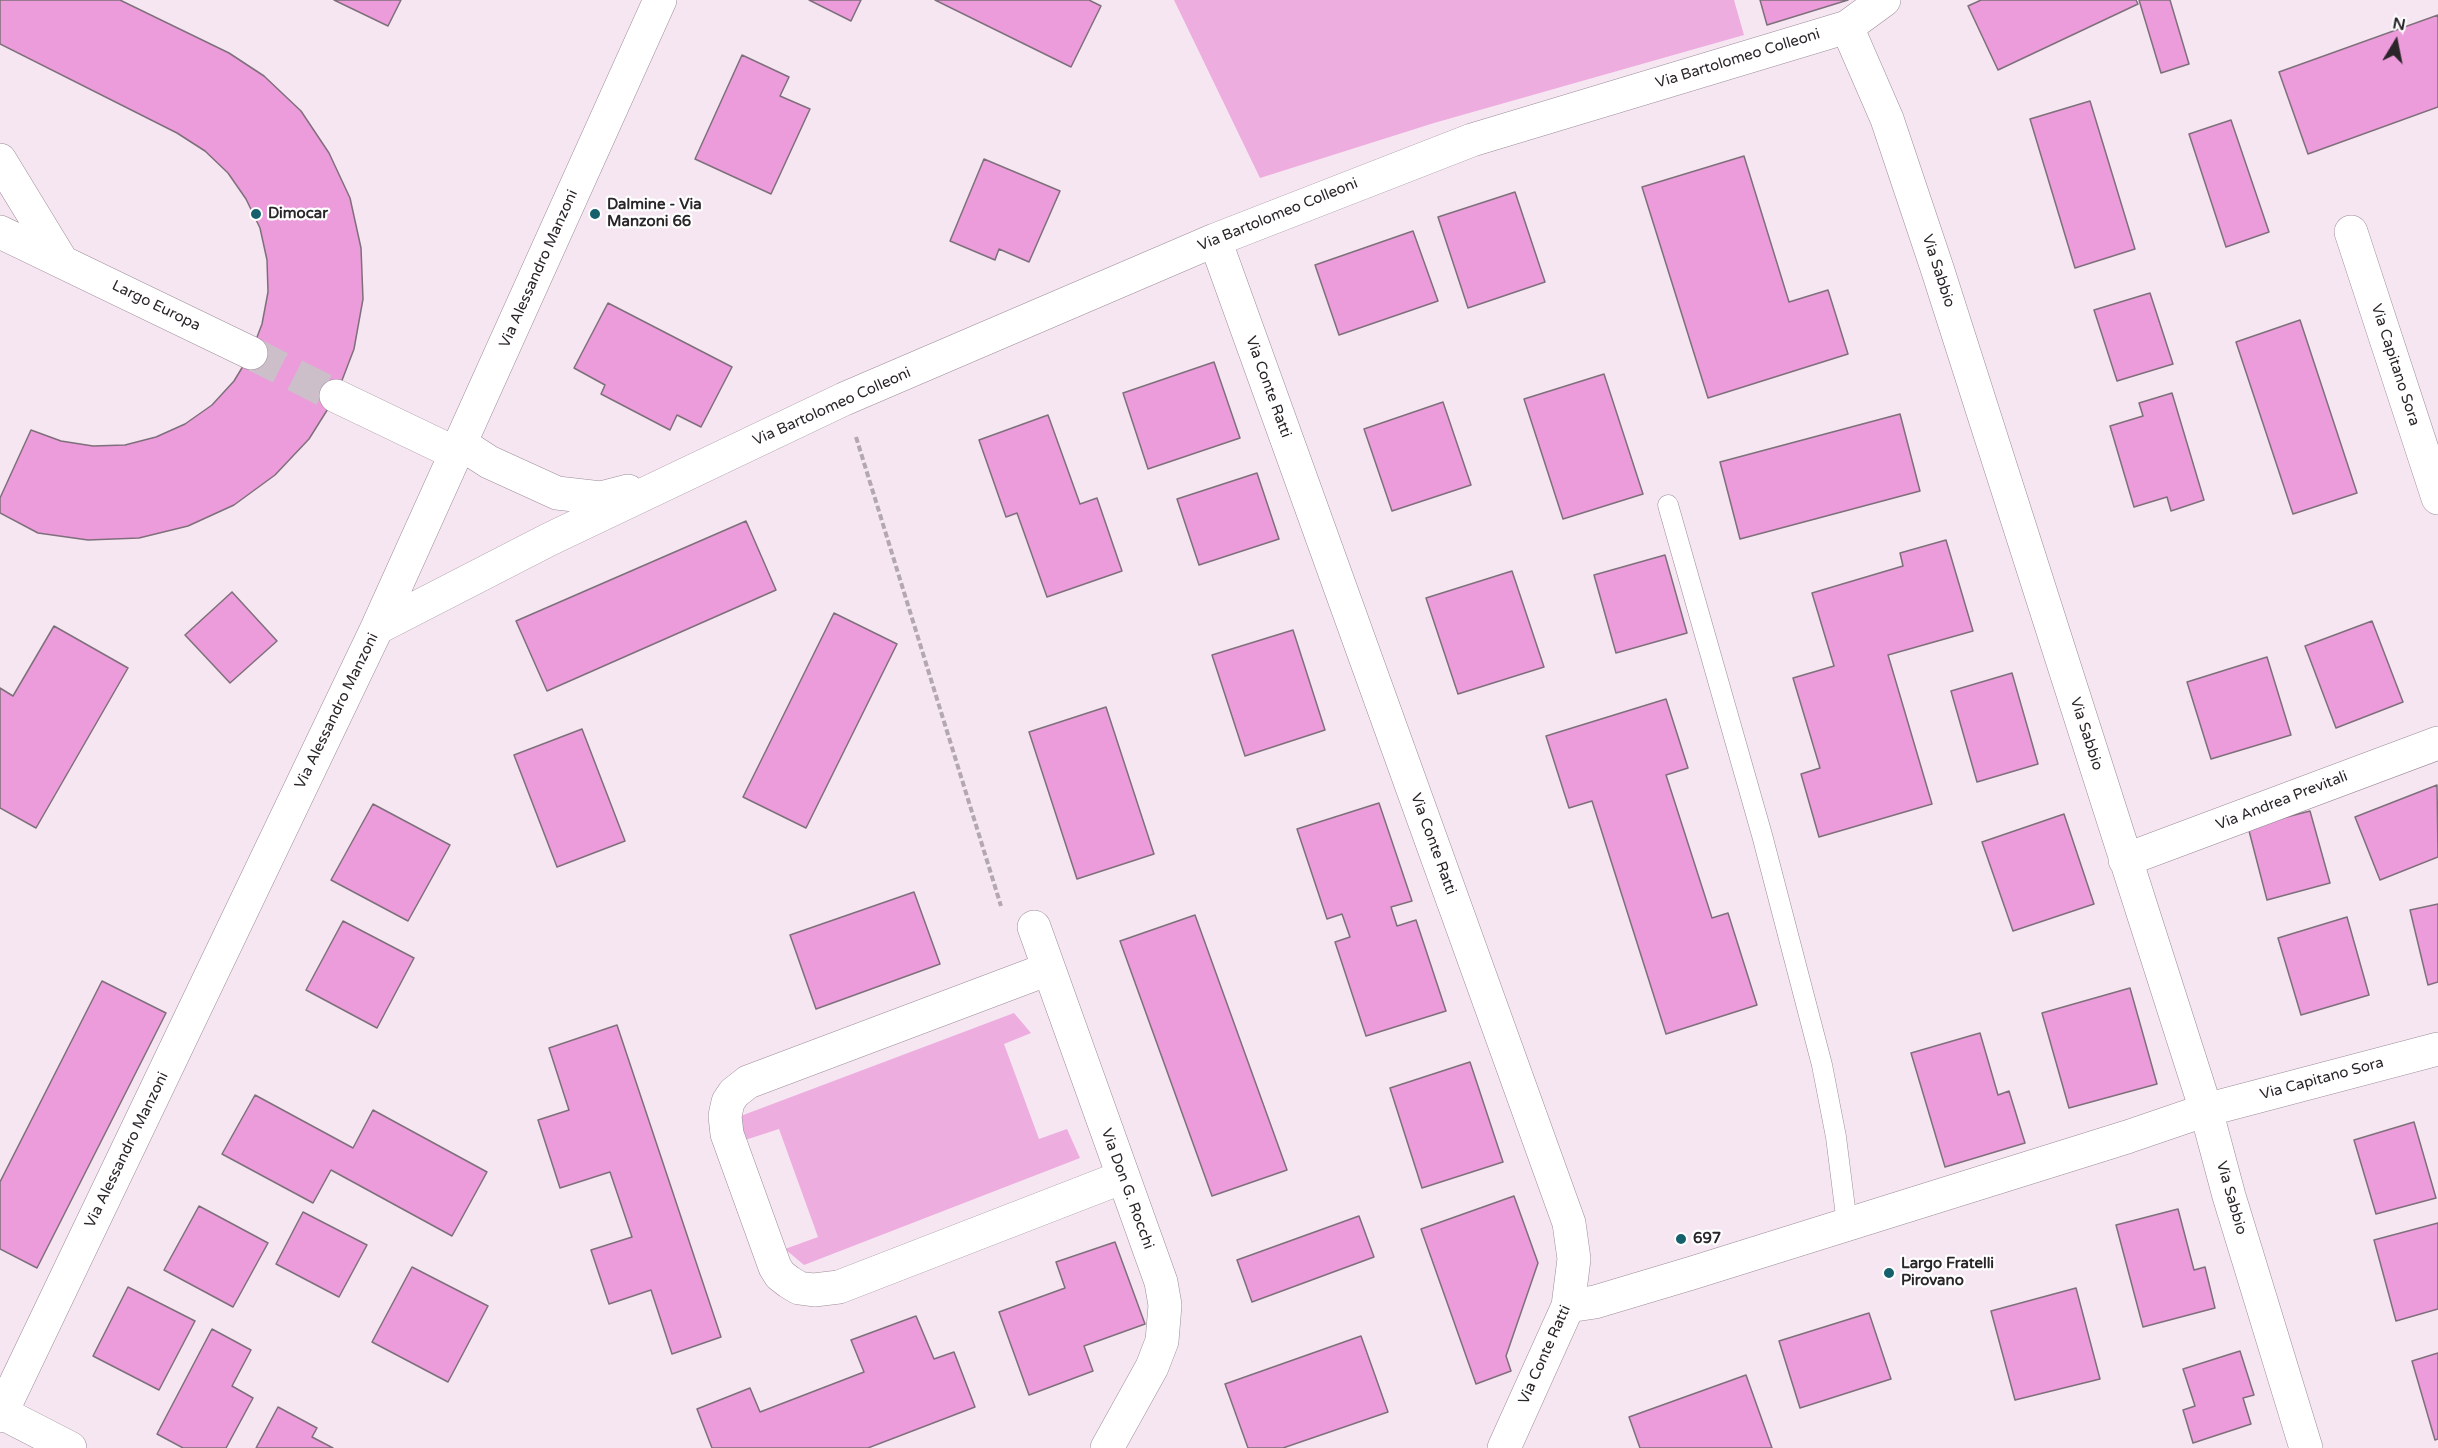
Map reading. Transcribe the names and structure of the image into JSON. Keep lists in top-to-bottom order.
{
  "streets": {
    "street": [
      "Via Bartolomeo Colleoni",
      "Via Alessandro Manzoni",
      "Via Sabbio",
      "Largo Europa",
      "Via Capitano Sora",
      "Via Conte Ratti",
      "Via Andrea Previtali",
      "Via Don G. Rocchi"
    ]
  },
  "crossings": [
    ["Via Bartolomeo Colleoni", "Via Alessandro Manzoni"],
    ["Via Bartolomeo Colleoni", "Via Sabbio"],
    ["Via Bartolomeo Colleoni", "Via Conte Ratti"],
    ["Via Sabbio", "Via Capitano Sora"],
    ["Via Sabbio", "Via Andrea Previtali"]
  ],
  "places": [
    "Dimocar",
    "Dalmine - Via Manzoni 66",
    "697",
    "Largo Fratelli Pirovano"
  ],
  "north": "top"
}
